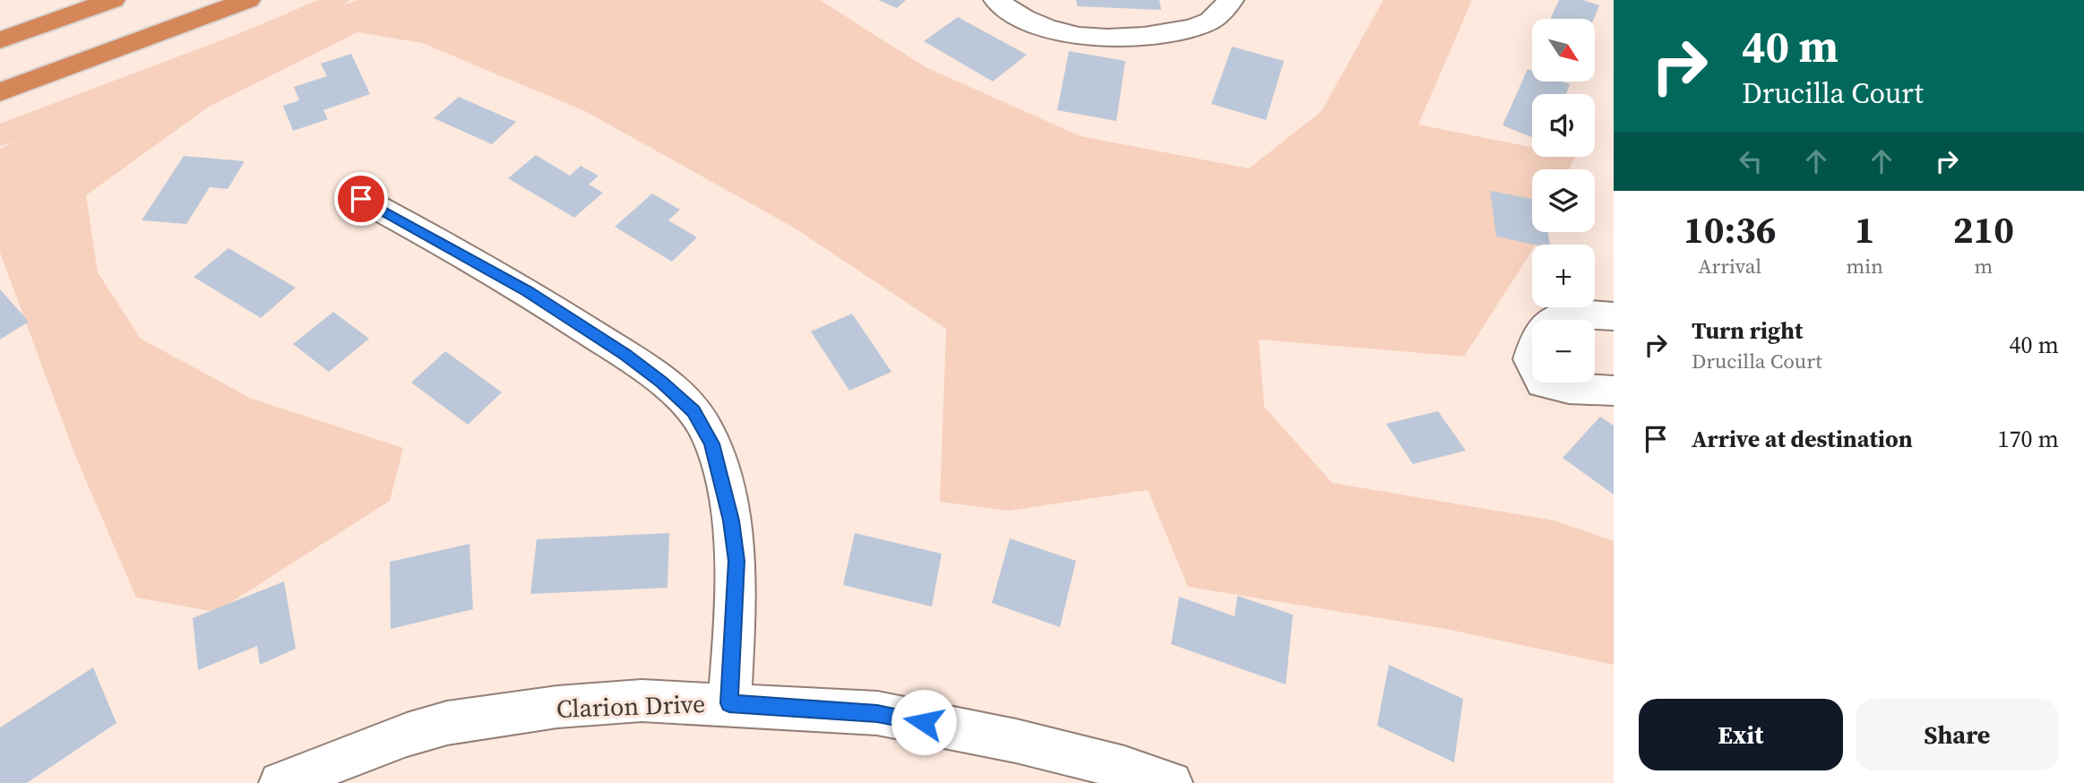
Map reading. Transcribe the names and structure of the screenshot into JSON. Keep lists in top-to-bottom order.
{
  "streets": {
    "street": ["Clarion Drive"]
  },
  "north": "bottom right",
  "page": {
    "turn": ["40 m", "Drucilla Court"],
    "map_buttons": ["+", "−"],
    "eta": [
      "10:36",
      "Arrival",
      "1",
      "min",
      "210",
      "m"
    ],
    "list": [
      {
        "name": "Turn right",
        "note": "Drucilla Court",
        "value": "40 m"
      },
      {
        "name": "Arrive at destination",
        "value": "170 m"
      }
    ],
    "buttons": ["Exit", "Share"]
  }
}
